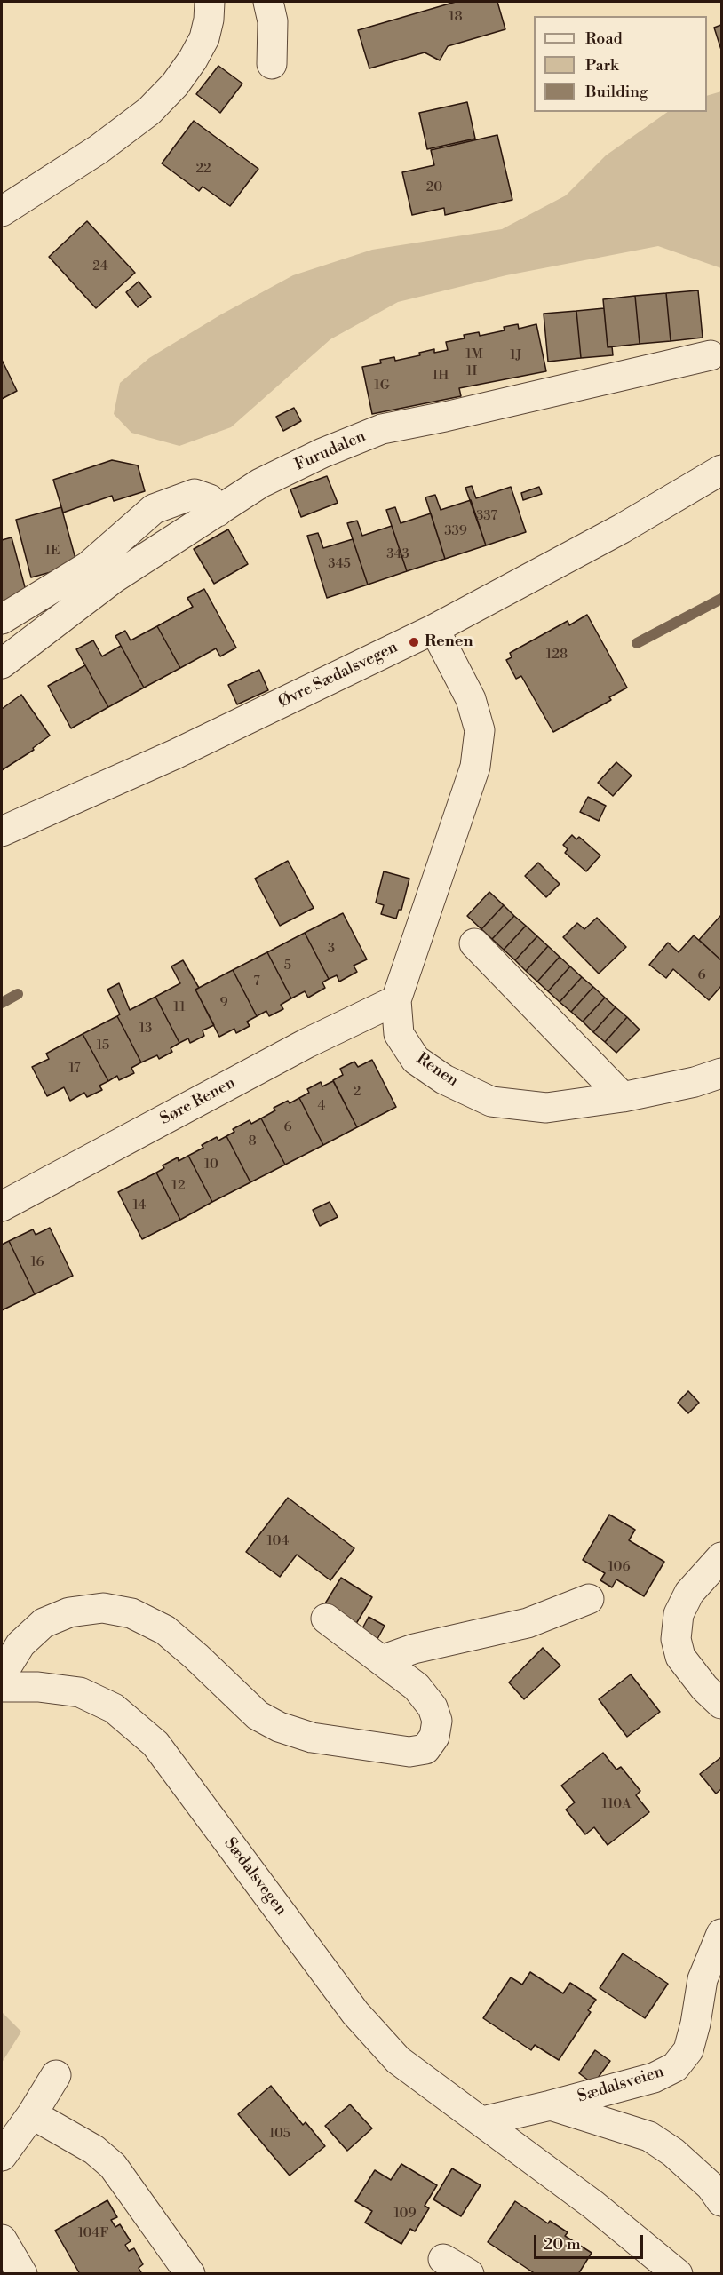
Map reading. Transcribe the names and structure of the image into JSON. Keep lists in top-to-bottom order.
{
  "streets": {
    "street": [
      "Furudalen",
      "Øvre Sædalsvegen",
      "Renen",
      "Søre Renen",
      "Sædalsvegen",
      "Sædalsveien"
    ]
  },
  "crossings": [
    ["Øvre Sædalsvegen", "Renen"],
    ["Renen", "Søre Renen"]
  ],
  "places": ["Renen"],
  "house_numbers": [
    "18",
    "22",
    "20",
    "24",
    "1M",
    "1J",
    "1I",
    "1H",
    "1G",
    "337",
    "339",
    "1E",
    "343",
    "345",
    "128",
    "3",
    "5",
    "6",
    "7",
    "9",
    "11",
    "13",
    "15",
    "17",
    "2",
    "4",
    "6",
    "8",
    "10",
    "12",
    "14",
    "16",
    "104",
    "106",
    "110A",
    "105",
    "109",
    "104F"
  ],
  "legend": ["Road", "Park", "Building"],
  "scale_bar": "20 m"
}
